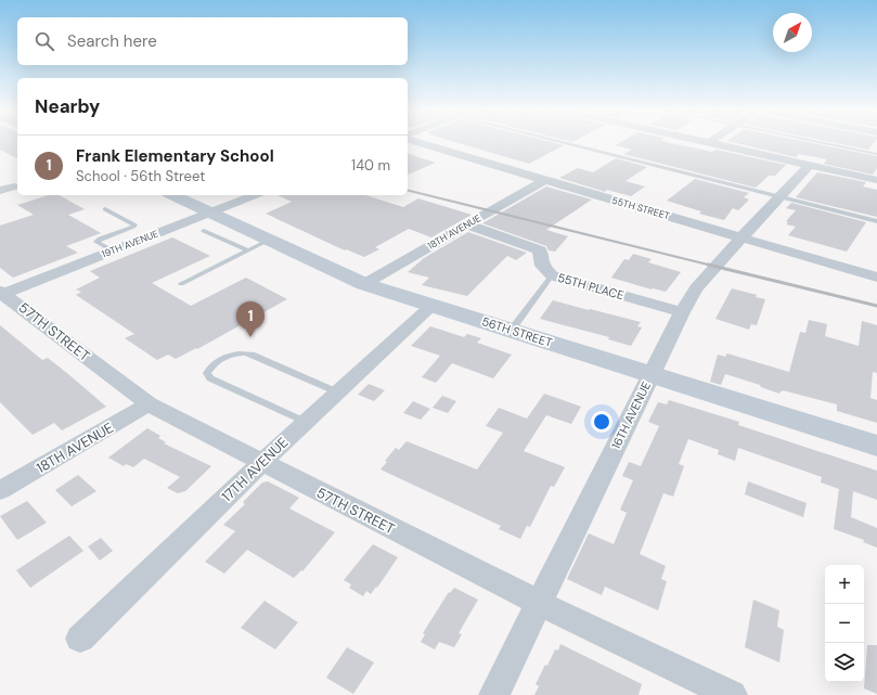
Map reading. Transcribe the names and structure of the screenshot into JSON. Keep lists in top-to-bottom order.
{
  "streets": {
    "street": [
      "55TH STREET",
      "18TH AVENUE",
      "19TH AVENUE",
      "55TH PLACE",
      "57TH STREET",
      "56TH STREET",
      "16TH AVENUE",
      "17TH AVENUE"
    ]
  },
  "crossings": [
    ["55TH STREET", "18TH AVENUE"],
    ["55TH STREET", "16TH AVENUE"],
    ["18TH AVENUE", "55TH PLACE"],
    ["18TH AVENUE", "57TH STREET"],
    ["18TH AVENUE", "56TH STREET"],
    ["19TH AVENUE", "57TH STREET"],
    ["19TH AVENUE", "56TH STREET"],
    ["55TH PLACE", "16TH AVENUE"],
    ["57TH STREET", "16TH AVENUE"],
    ["57TH STREET", "17TH AVENUE"],
    ["56TH STREET", "16TH AVENUE"],
    ["56TH STREET", "17TH AVENUE"]
  ],
  "north": "top right",
  "page": {
    "search": "Search here",
    "heading": "Nearby",
    "list": [
      {
        "mark": "1",
        "name": "Frank Elementary School",
        "note": "School · 56th Street",
        "value": "140 m"
      }
    ],
    "pins": "1",
    "map_buttons": ["+", "−"]
  }
}
